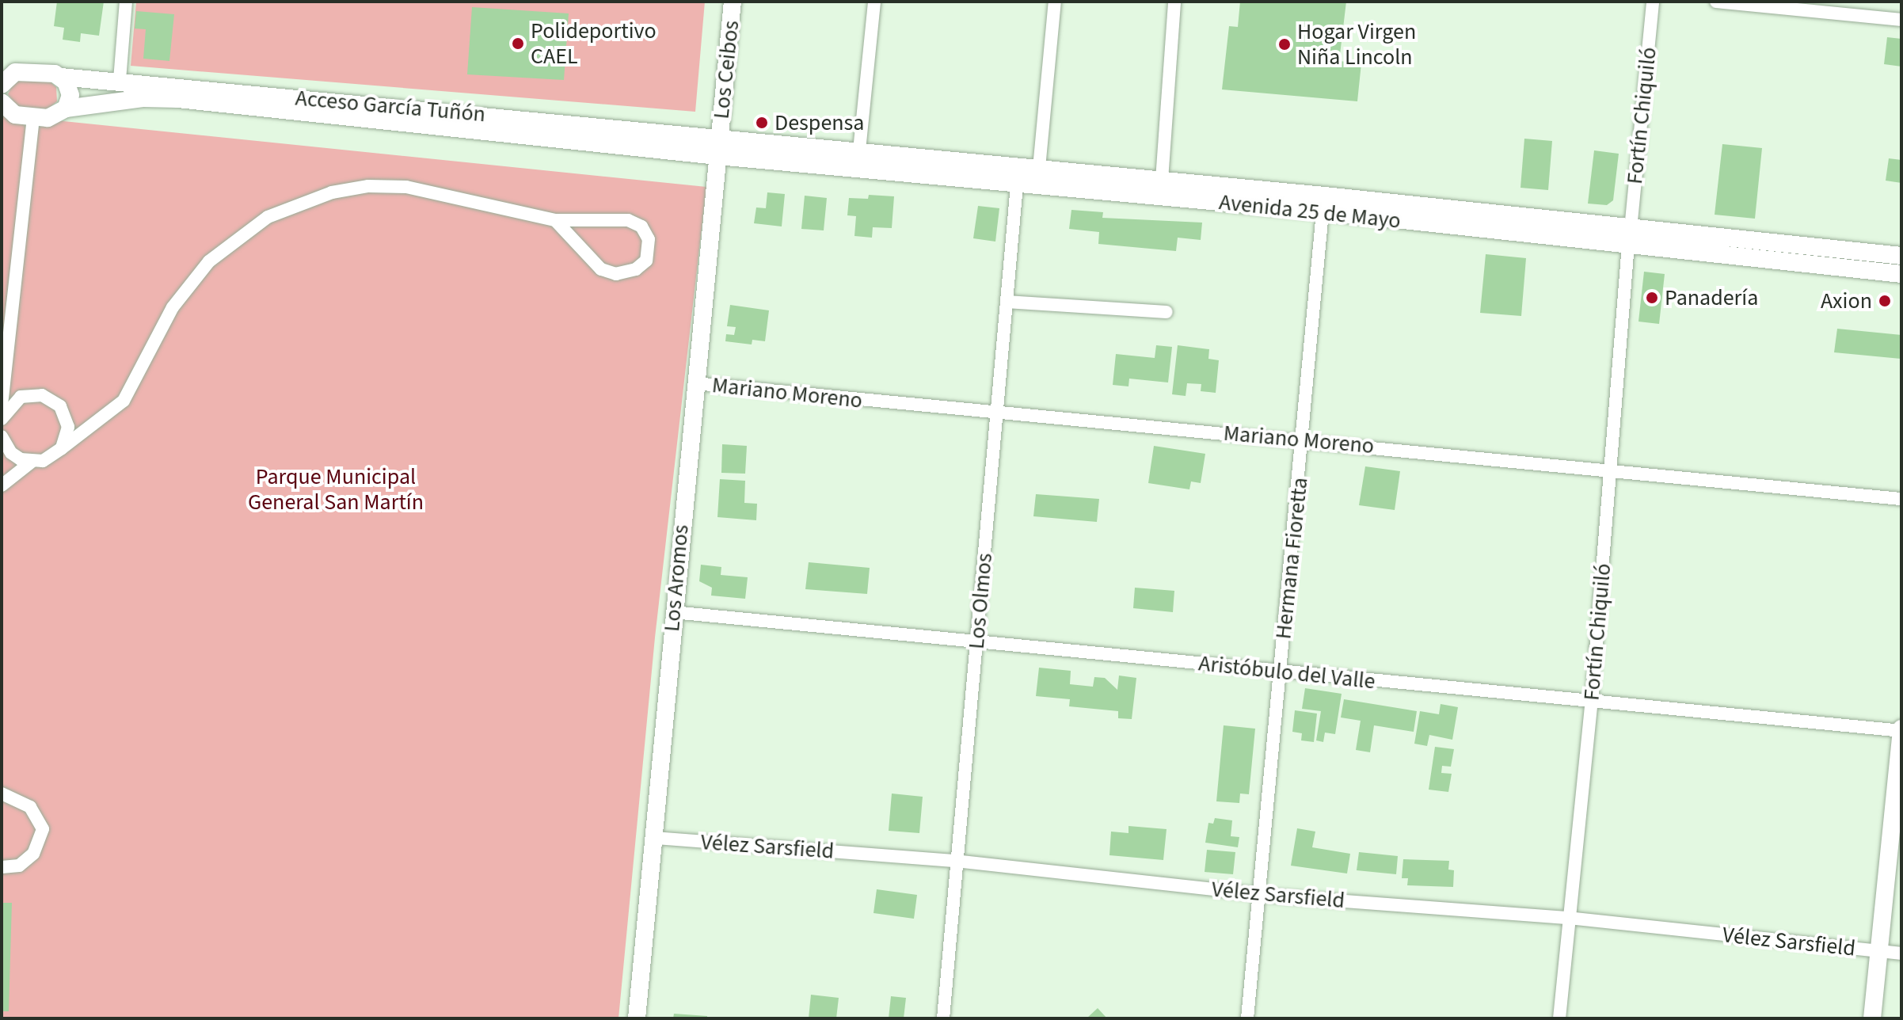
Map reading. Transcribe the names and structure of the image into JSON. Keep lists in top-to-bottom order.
{
  "streets": {
    "main road": [
      "Los Ceibos",
      "Acceso García Tuñón",
      "Avenida 25 de Mayo",
      "Los Aromos"
    ],
    "street": [
      "Fortín Chiquiló",
      "Mariano Moreno",
      "Hermana Fioretta",
      "Los Olmos",
      "Aristóbulo del Valle",
      "Vélez Sarsfield"
    ]
  },
  "crossings": [
    ["Los Ceibos", "Acceso García Tuñón"],
    ["Los Ceibos", "Avenida 25 de Mayo"],
    ["Los Ceibos", "Los Aromos"],
    ["Acceso García Tuñón", "Avenida 25 de Mayo"],
    ["Acceso García Tuñón", "Los Aromos"],
    ["Fortín Chiquiló", "Avenida 25 de Mayo"],
    ["Fortín Chiquiló", "Mariano Moreno"],
    ["Fortín Chiquiló", "Aristóbulo del Valle"],
    ["Fortín Chiquiló", "Vélez Sarsfield"],
    ["Avenida 25 de Mayo", "Hermana Fioretta"],
    ["Avenida 25 de Mayo", "Los Aromos"],
    ["Avenida 25 de Mayo", "Los Olmos"],
    ["Mariano Moreno", "Hermana Fioretta"],
    ["Mariano Moreno", "Los Aromos"],
    ["Mariano Moreno", "Los Olmos"],
    ["Hermana Fioretta", "Aristóbulo del Valle"],
    ["Hermana Fioretta", "Vélez Sarsfield"],
    ["Los Aromos", "Aristóbulo del Valle"],
    ["Los Aromos", "Vélez Sarsfield"],
    ["Los Olmos", "Aristóbulo del Valle"],
    ["Los Olmos", "Vélez Sarsfield"]
  ],
  "parks": ["Parque Municipal General San Martín"],
  "places": [
    "Polideportivo CAEL",
    "Hogar Virgen Niña Lincoln",
    "Despensa",
    "Panadería",
    "Axion"
  ]
}
